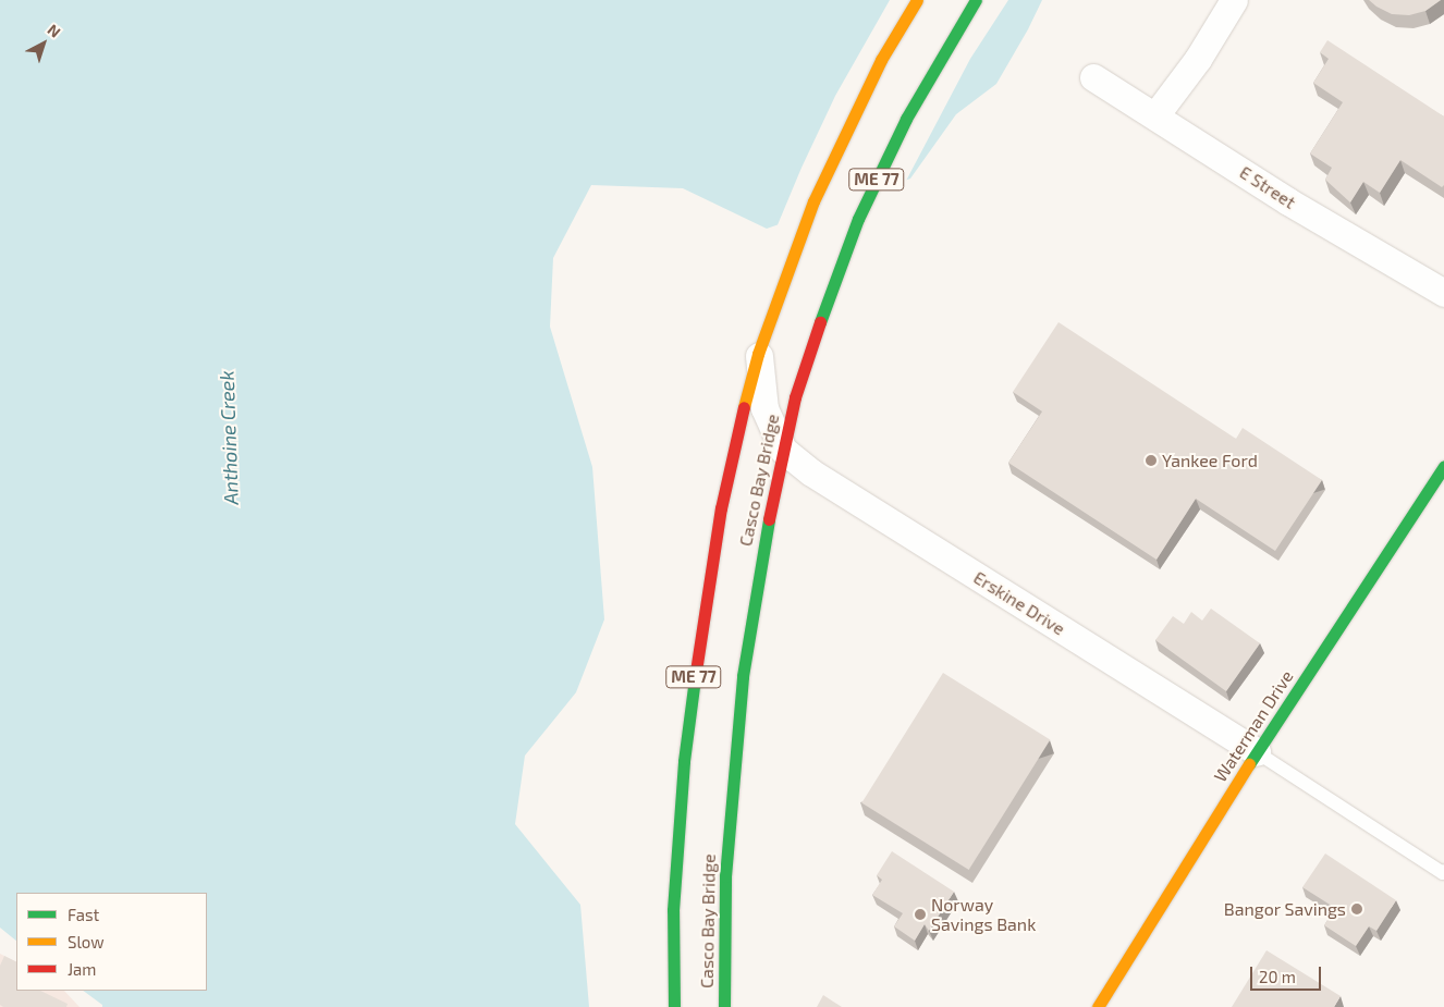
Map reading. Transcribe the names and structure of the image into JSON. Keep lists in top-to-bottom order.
{
  "streets": {
    "main road": ["ME 77", "Casco Bay Bridge", "Waterman Drive"],
    "street": ["E Street", "Erskine Drive"]
  },
  "crossings": [
    ["Casco Bay Bridge", "Erskine Drive"],
    ["Erskine Drive", "Waterman Drive"]
  ],
  "water": ["Anthoine Creek"],
  "places": ["Yankee Ford", "Bangor Savings", "Norway Savings Bank"],
  "legend": ["Fast", "Slow", "Jam"],
  "scale_bar": "20 m",
  "north": "top right"
}
